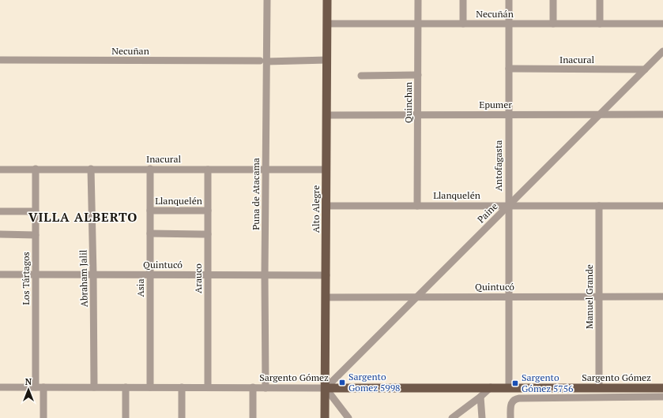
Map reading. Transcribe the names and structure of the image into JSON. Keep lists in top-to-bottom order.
{
  "streets": {
    "main road": ["Alto Alegre", "Sargento Gómez"],
    "street": [
      "Necuñán",
      "Necuñan",
      "Inacural",
      "Quinchan",
      "Epumer",
      "Antofagasta",
      "Puna de Atacama",
      "Llanquelén",
      "Paine",
      "Quintucó",
      "Los Tártagos",
      "Abraham Jalil",
      "Arauco",
      "Asia",
      "Manuel Grande"
    ]
  },
  "crossings": [
    ["Necuñán", "Quinchan"],
    ["Necuñán", "Antofagasta"],
    ["Necuñán", "Alto Alegre"],
    ["Necuñan", "Puna de Atacama"],
    ["Necuñan", "Alto Alegre"],
    ["Inacural", "Antofagasta"],
    ["Inacural", "Puna de Atacama"],
    ["Inacural", "Alto Alegre"],
    ["Inacural", "Paine"],
    ["Inacural", "Los Tártagos"],
    ["Inacural", "Abraham Jalil"],
    ["Inacural", "Arauco"],
    ["Inacural", "Asia"],
    ["Quinchan", "Epumer"],
    ["Quinchan", "Llanquelén"],
    ["Epumer", "Antofagasta"],
    ["Epumer", "Alto Alegre"],
    ["Epumer", "Paine"],
    ["Antofagasta", "Llanquelén"],
    ["Antofagasta", "Paine"],
    ["Antofagasta", "Quintucó"],
    ["Antofagasta", "Sargento Gómez"],
    ["Puna de Atacama", "Quintucó"],
    ["Puna de Atacama", "Sargento Gómez"],
    ["Llanquelén", "Alto Alegre"],
    ["Llanquelén", "Paine"],
    ["Llanquelén", "Arauco"],
    ["Llanquelén", "Asia"],
    ["Llanquelén", "Manuel Grande"],
    ["Alto Alegre", "Paine"],
    ["Alto Alegre", "Quintucó"],
    ["Alto Alegre", "Sargento Gómez"],
    ["Paine", "Quintucó"],
    ["Paine", "Sargento Gómez"],
    ["Quintucó", "Los Tártagos"],
    ["Quintucó", "Abraham Jalil"],
    ["Quintucó", "Arauco"],
    ["Quintucó", "Asia"],
    ["Quintucó", "Manuel Grande"],
    ["Los Tártagos", "Sargento Gómez"],
    ["Abraham Jalil", "Sargento Gómez"],
    ["Arauco", "Sargento Gómez"],
    ["Asia", "Sargento Gómez"],
    ["Manuel Grande", "Sargento Gómez"]
  ],
  "districts": ["VILLA ALBERTO"],
  "places": {
    "transit": ["Sargento Gomez 5998", "Sargento Gómez 5756"]
  },
  "north": "top"
}
